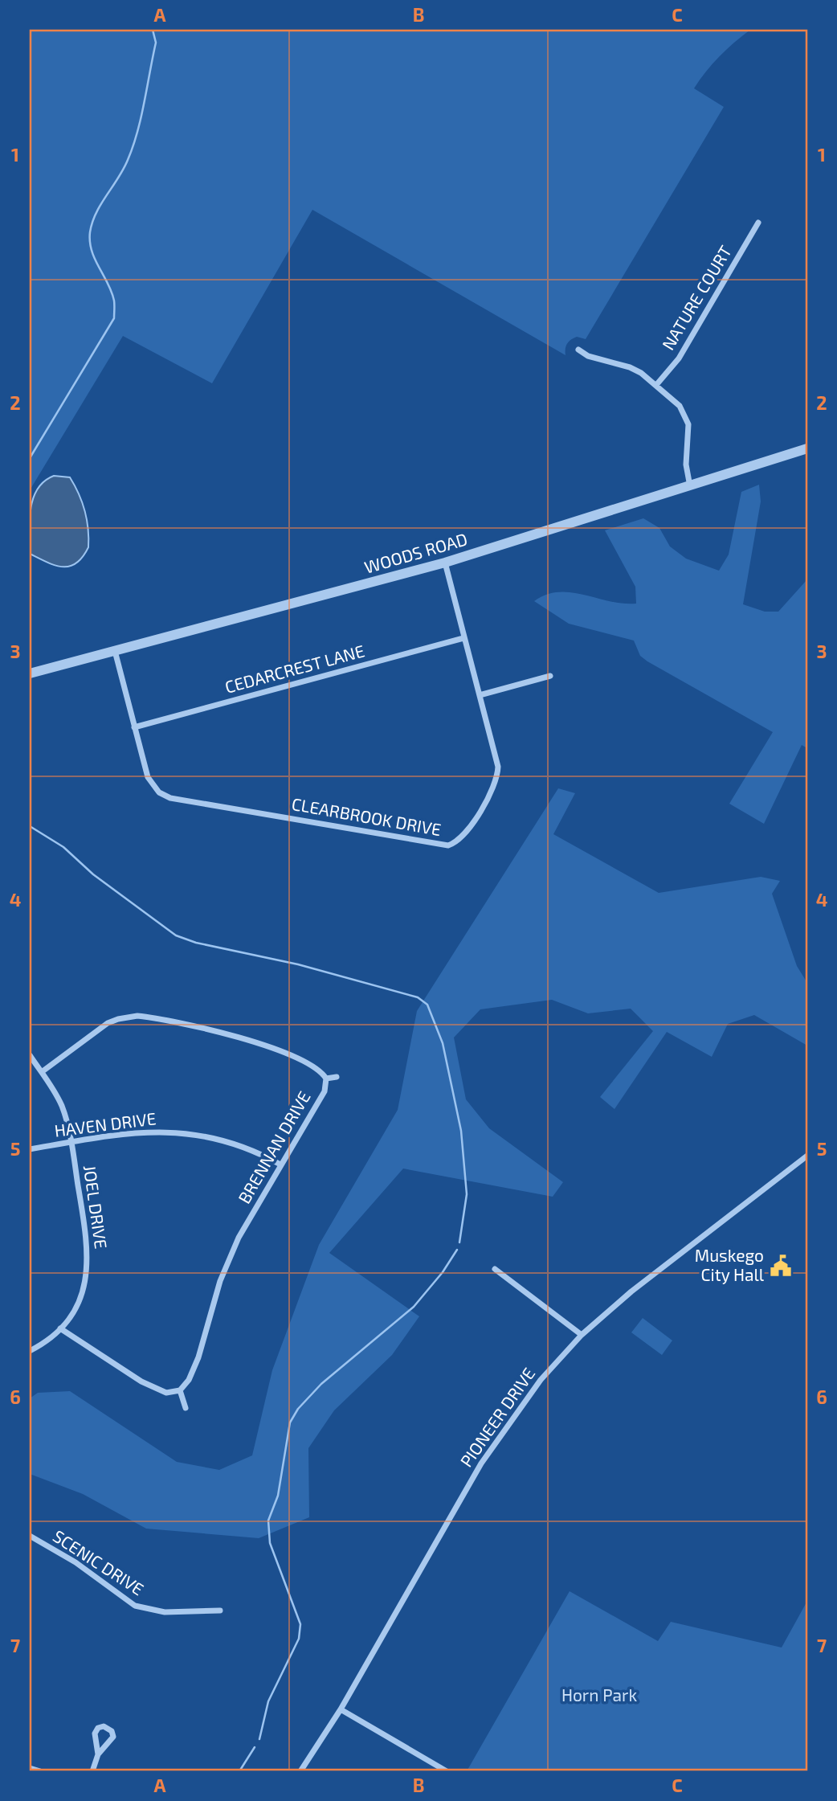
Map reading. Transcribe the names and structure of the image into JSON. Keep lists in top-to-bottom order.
{
  "streets": {
    "street": [
      "NATURE COURT",
      "WOODS ROAD",
      "CEDARCREST LANE",
      "CLEARBROOK DRIVE",
      "HAVEN DRIVE",
      "BRENNAN DRIVE",
      "JOEL DRIVE",
      "PIONEER DRIVE",
      "SCENIC DRIVE"
    ]
  },
  "crossings": [
    ["WOODS ROAD", "CLEARBROOK DRIVE"],
    ["CEDARCREST LANE", "CLEARBROOK DRIVE"],
    ["HAVEN DRIVE", "BRENNAN DRIVE"],
    ["HAVEN DRIVE", "JOEL DRIVE"],
    ["BRENNAN DRIVE", "JOEL DRIVE"]
  ],
  "parks": ["Horn Park"],
  "places": {
    "public building": ["Muskego City Hall"]
  },
  "grid": {
    "columns": ["A", "B", "C"],
    "rows": [
      "1",
      "2",
      "3",
      "4",
      "5",
      "6",
      "7"
    ]
  }
}
